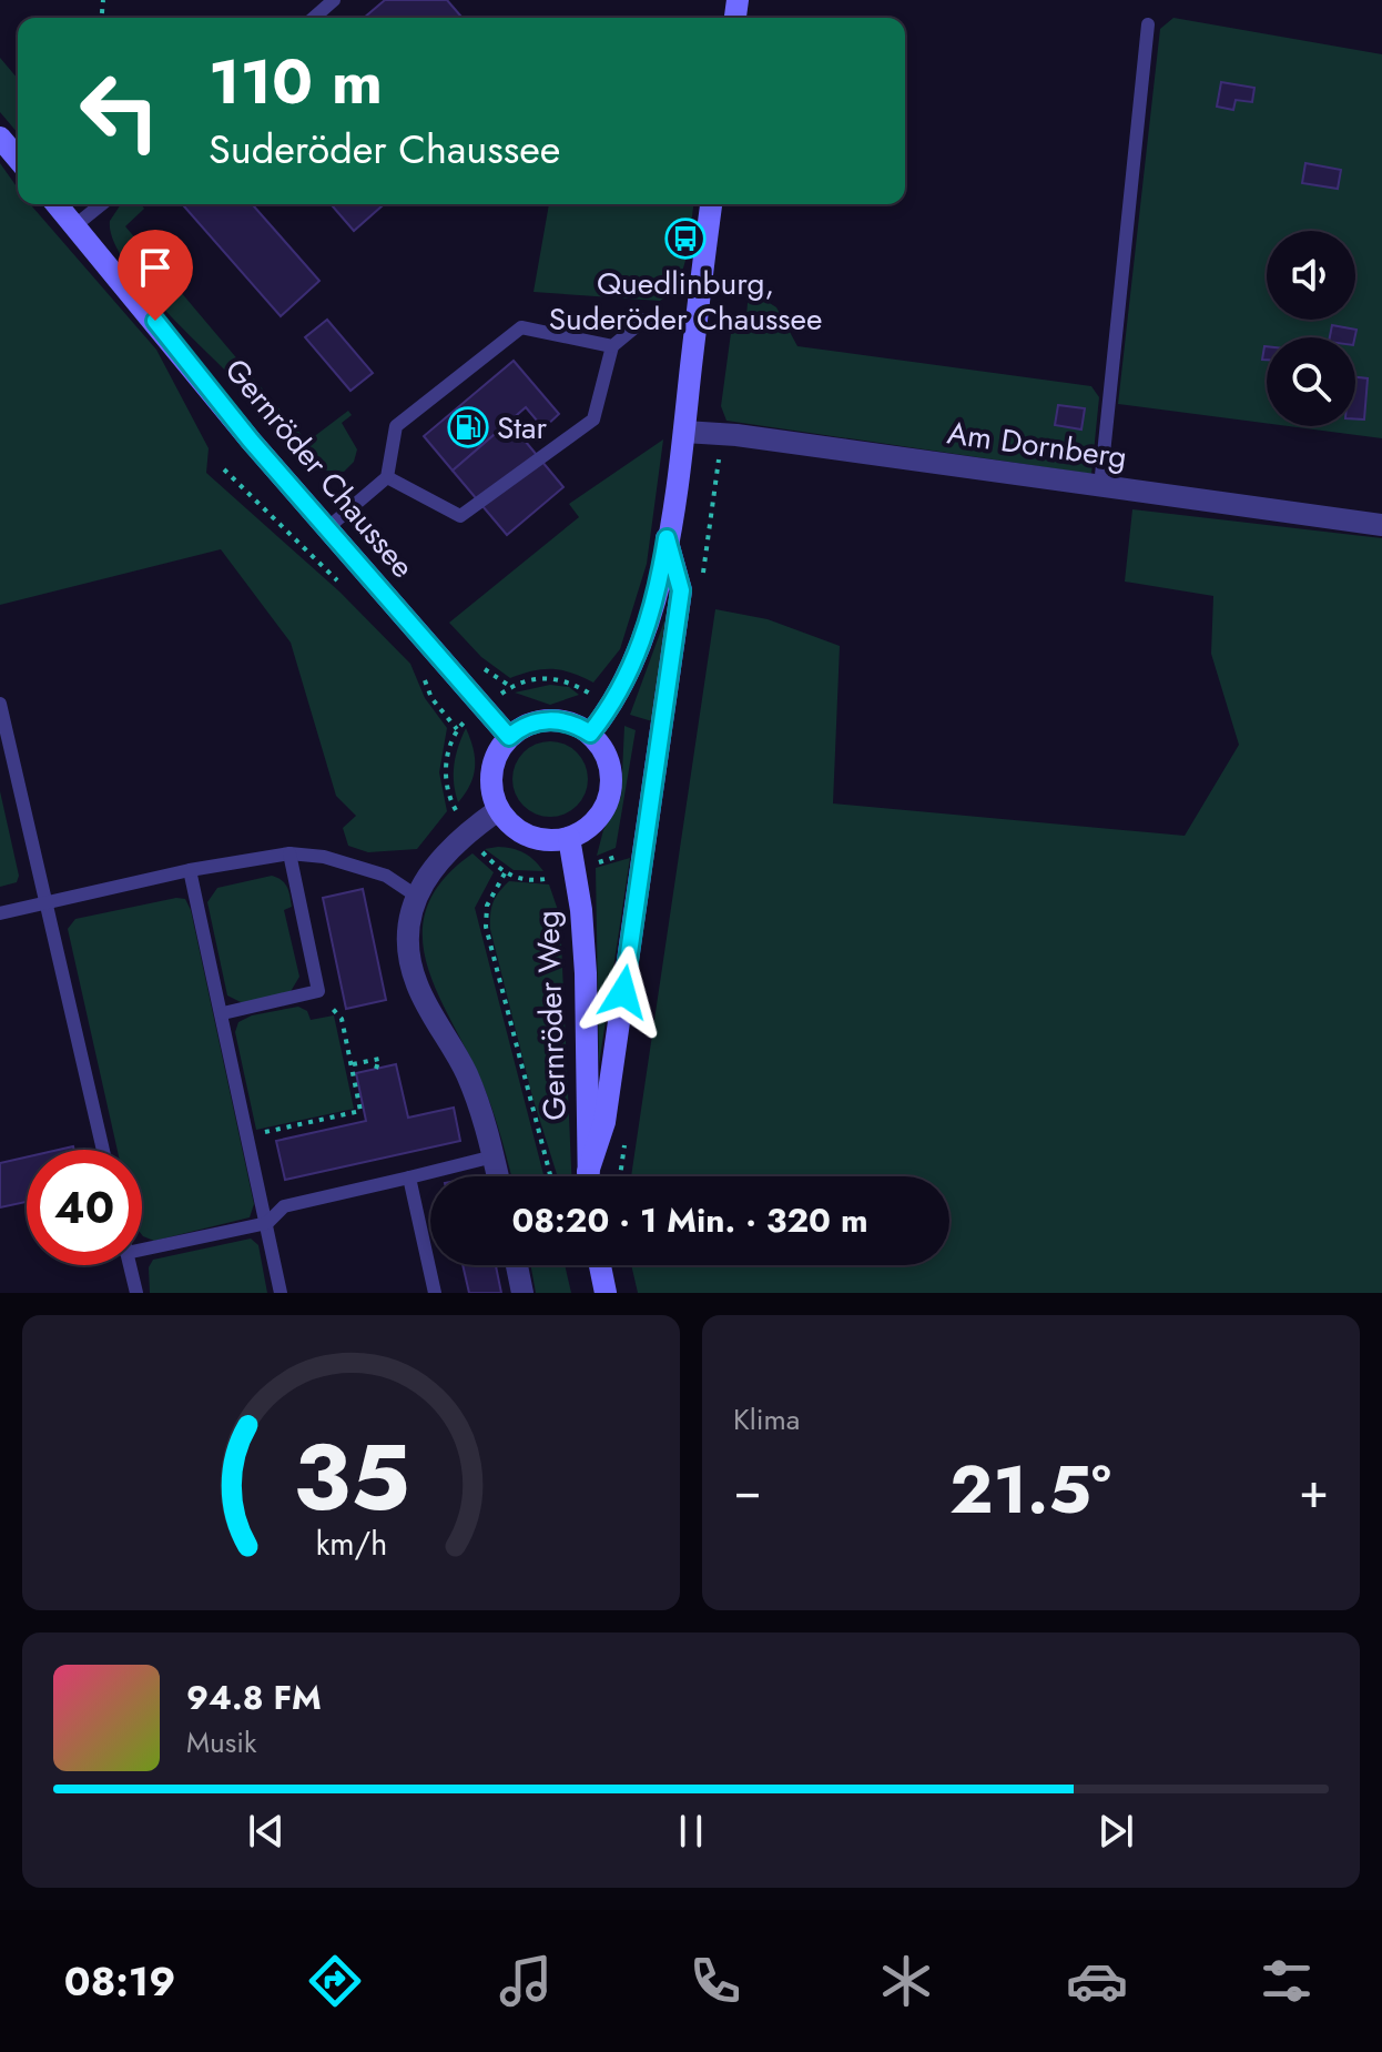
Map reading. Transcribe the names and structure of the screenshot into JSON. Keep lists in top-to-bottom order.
{
  "streets": {
    "main road": ["Gernröder Chaussee", "Gernröder Weg"],
    "street": ["Am Dornberg"]
  },
  "crossings": [
    ["Gernröder Chaussee", "Gernröder Weg"]
  ],
  "places": {
    "bus stop": ["Quedlinburg, Suderöder Chaussee"],
    "fuel station": ["Star"]
  },
  "page": {
    "turn": ["110 m", "Suderöder Chaussee"],
    "limit": "40",
    "trip": "08:20 · 1 Min. · 320 m",
    "tile": "Klima",
    "heat": ["−", "21.5°", "+"],
    "song": ["94.8 FM", "Musik"],
    "tabs": "08:19",
    "gauge": ["35", "km/h"]
  }
}
